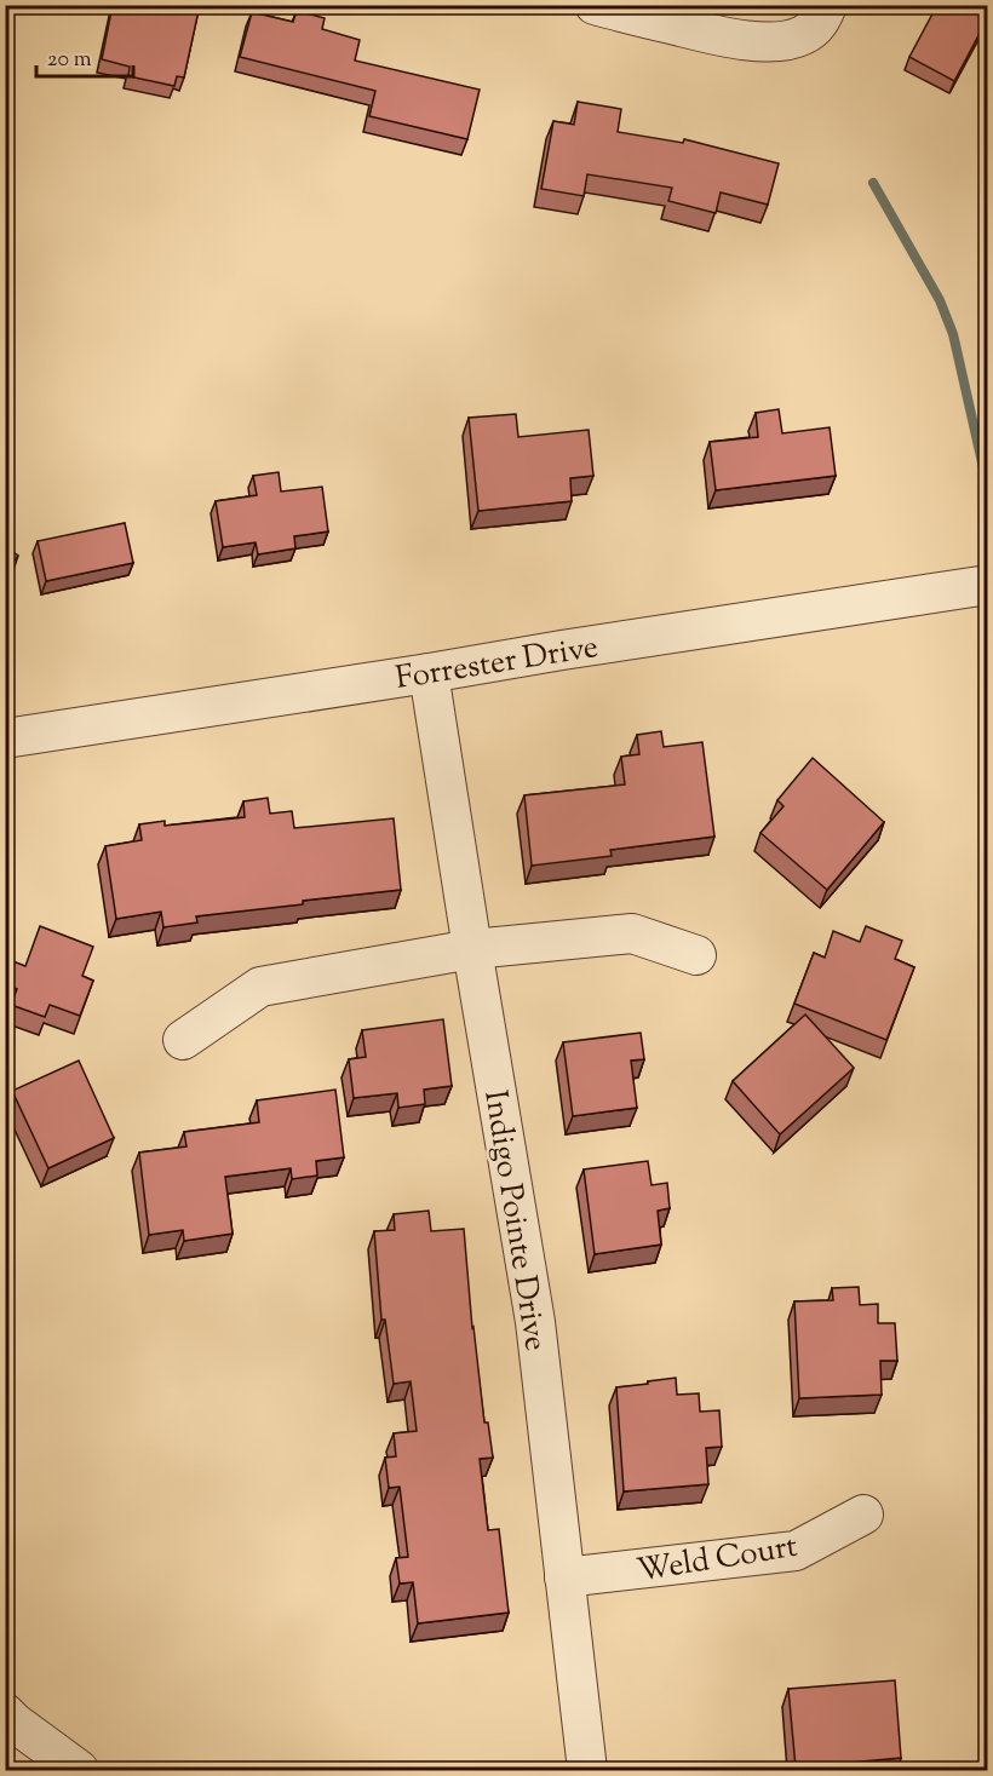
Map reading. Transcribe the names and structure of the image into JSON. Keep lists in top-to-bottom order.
{
  "streets": {
    "street": ["Forrester Drive", "Indigo Pointe Drive", "Weld Court"]
  },
  "crossings": [
    ["Forrester Drive", "Indigo Pointe Drive"],
    ["Indigo Pointe Drive", "Weld Court"]
  ],
  "scale_bar": "20 m"
}
